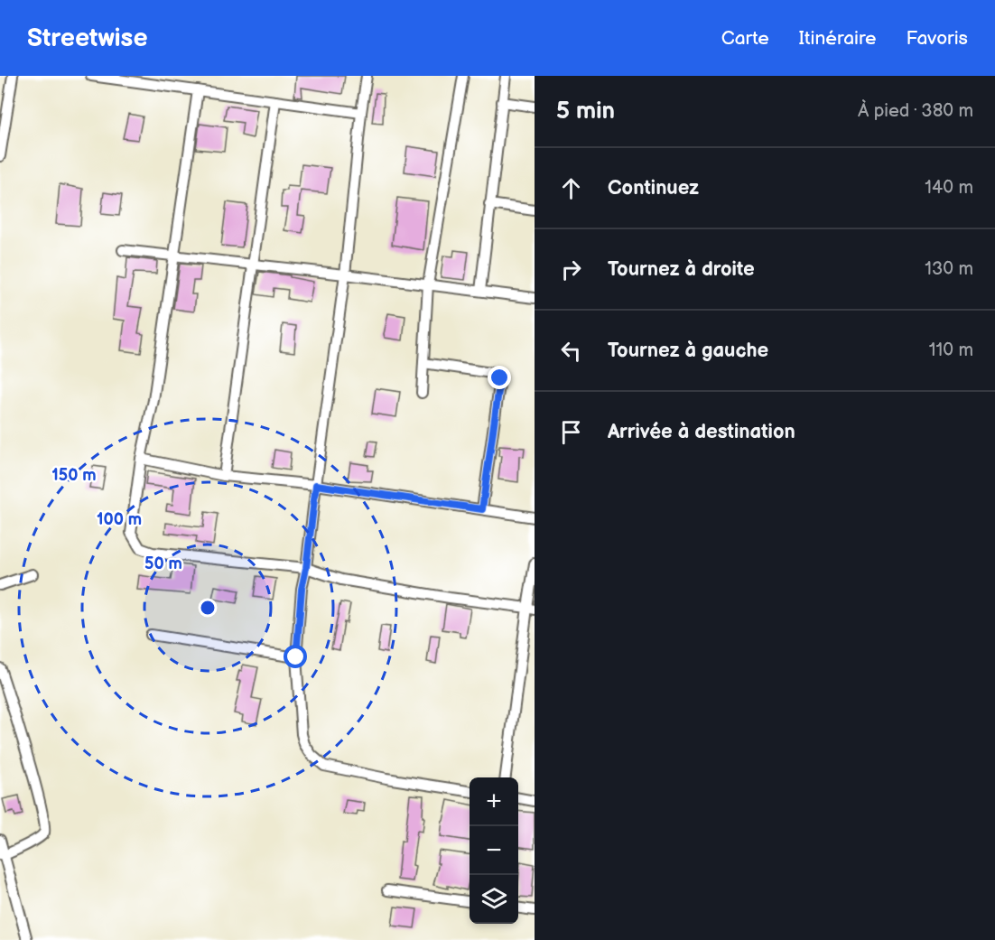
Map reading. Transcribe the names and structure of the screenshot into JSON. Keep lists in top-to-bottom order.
{
  "page": {
    "header": "Streetwise",
    "nav": ["Carte", "Itinéraire", "Favoris"],
    "heading": ["5 min", "À pied · 380 m"],
    "list": [
      ["Continuez", "140 m"],
      ["Tournez à droite", "130 m"],
      ["Tournez à gauche", "110 m"],
      "Arrivée à destination"
    ],
    "map_buttons": ["+", "−"]
  },
  "rings": ["150 m", "100 m", "50 m"]
}
